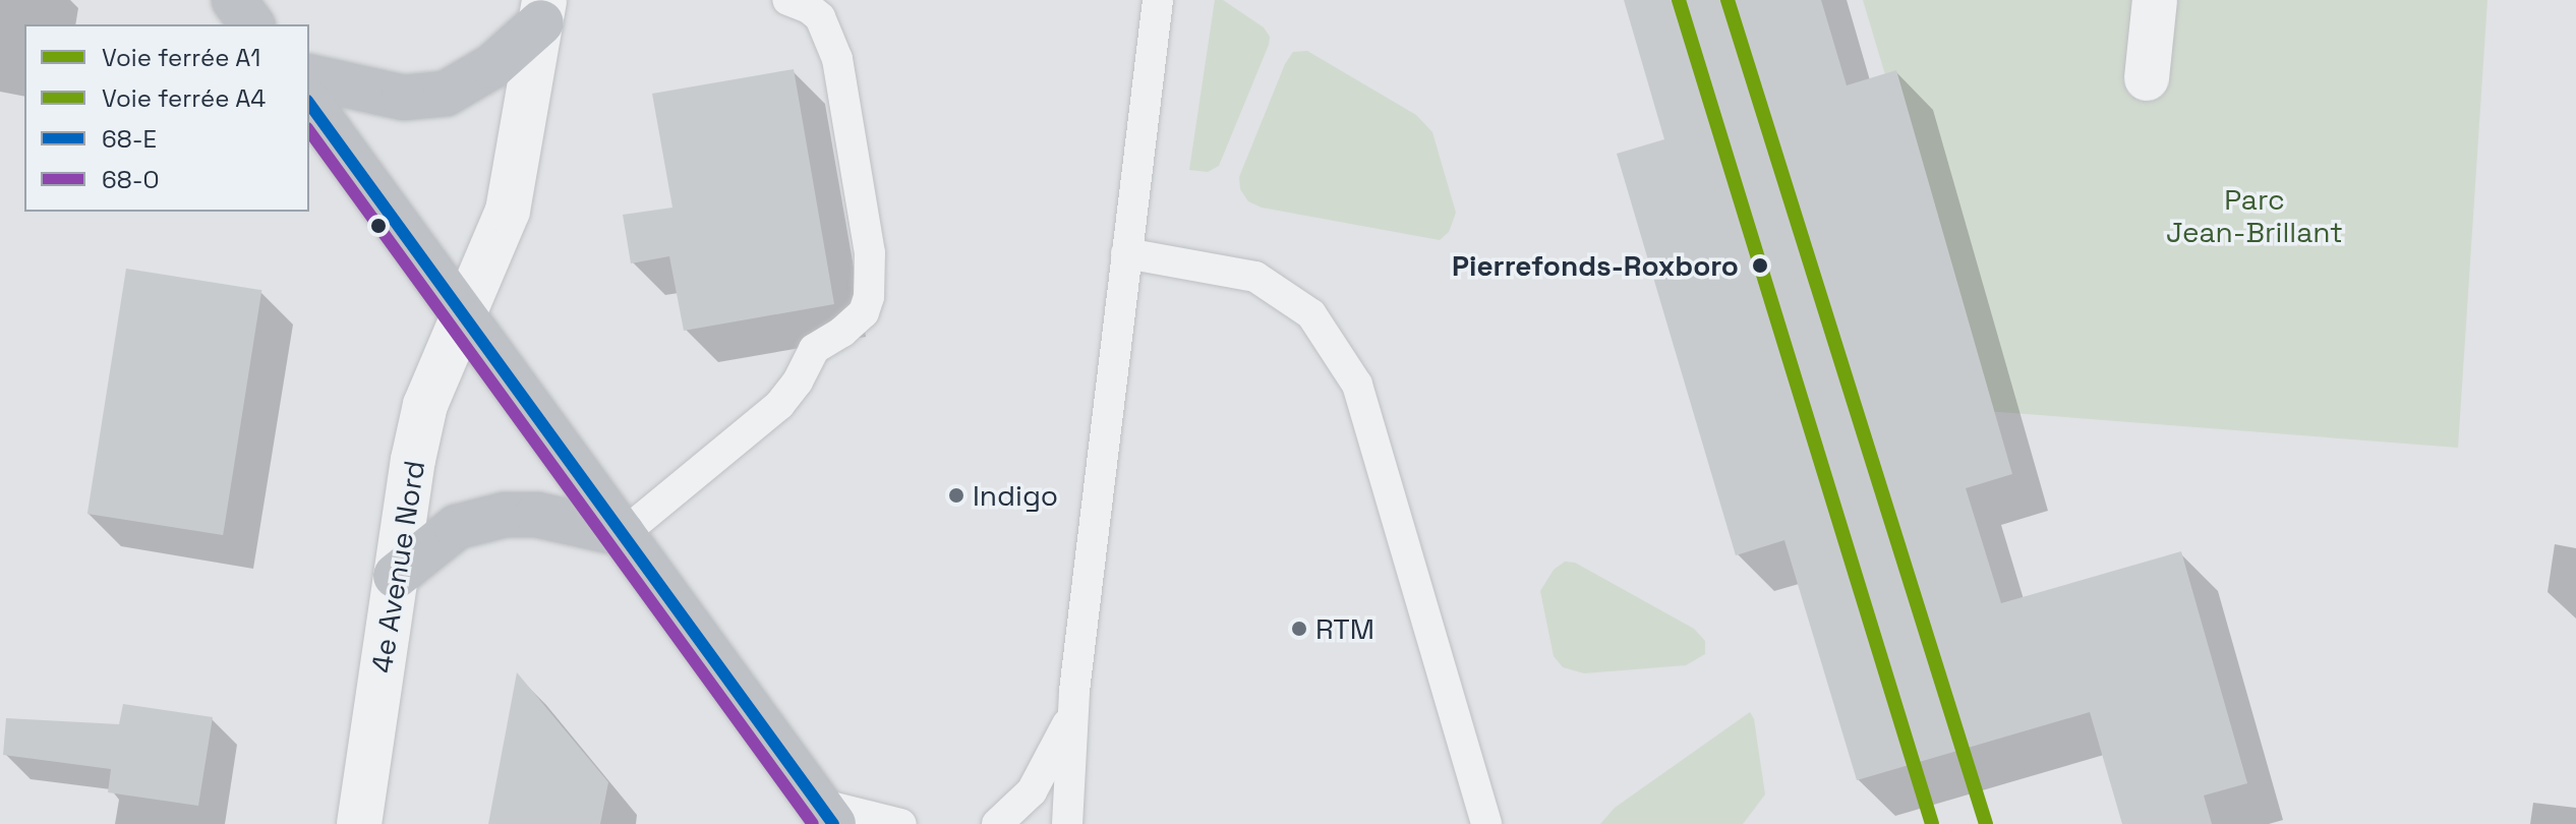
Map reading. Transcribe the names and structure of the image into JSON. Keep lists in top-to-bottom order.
{
  "streets": {
    "street": ["4e Avenue Nord"]
  },
  "parks": ["Parc Jean-Brillant"],
  "places": ["Pierrefonds-Roxboro", "Indigo", "RTM"],
  "lines": [
    "rail line A1",
    "rail line A4",
    "transit line 68-E",
    "transit line 68-O"
  ],
  "legend": [
    "Voie ferrée A1",
    "Voie ferrée A4",
    "68-E",
    "68-O"
  ]
}
